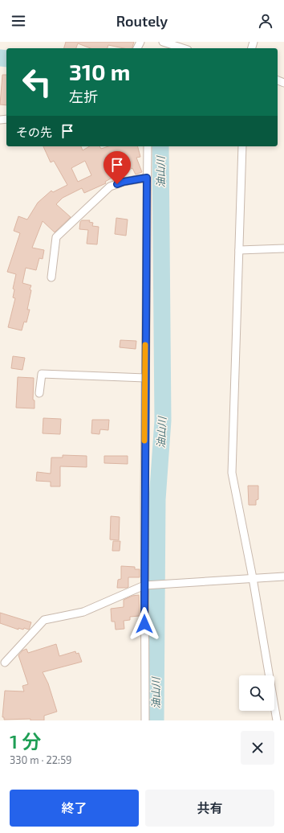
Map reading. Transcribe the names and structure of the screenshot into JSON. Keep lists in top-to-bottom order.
{
  "water": ["油山川"],
  "page": {
    "header": "Routely",
    "turn": ["310 m", "左折"],
    "then": "その先",
    "heading": ["1 分", "330 m · 22:59"],
    "buttons": ["終了", "共有"]
  }
}
